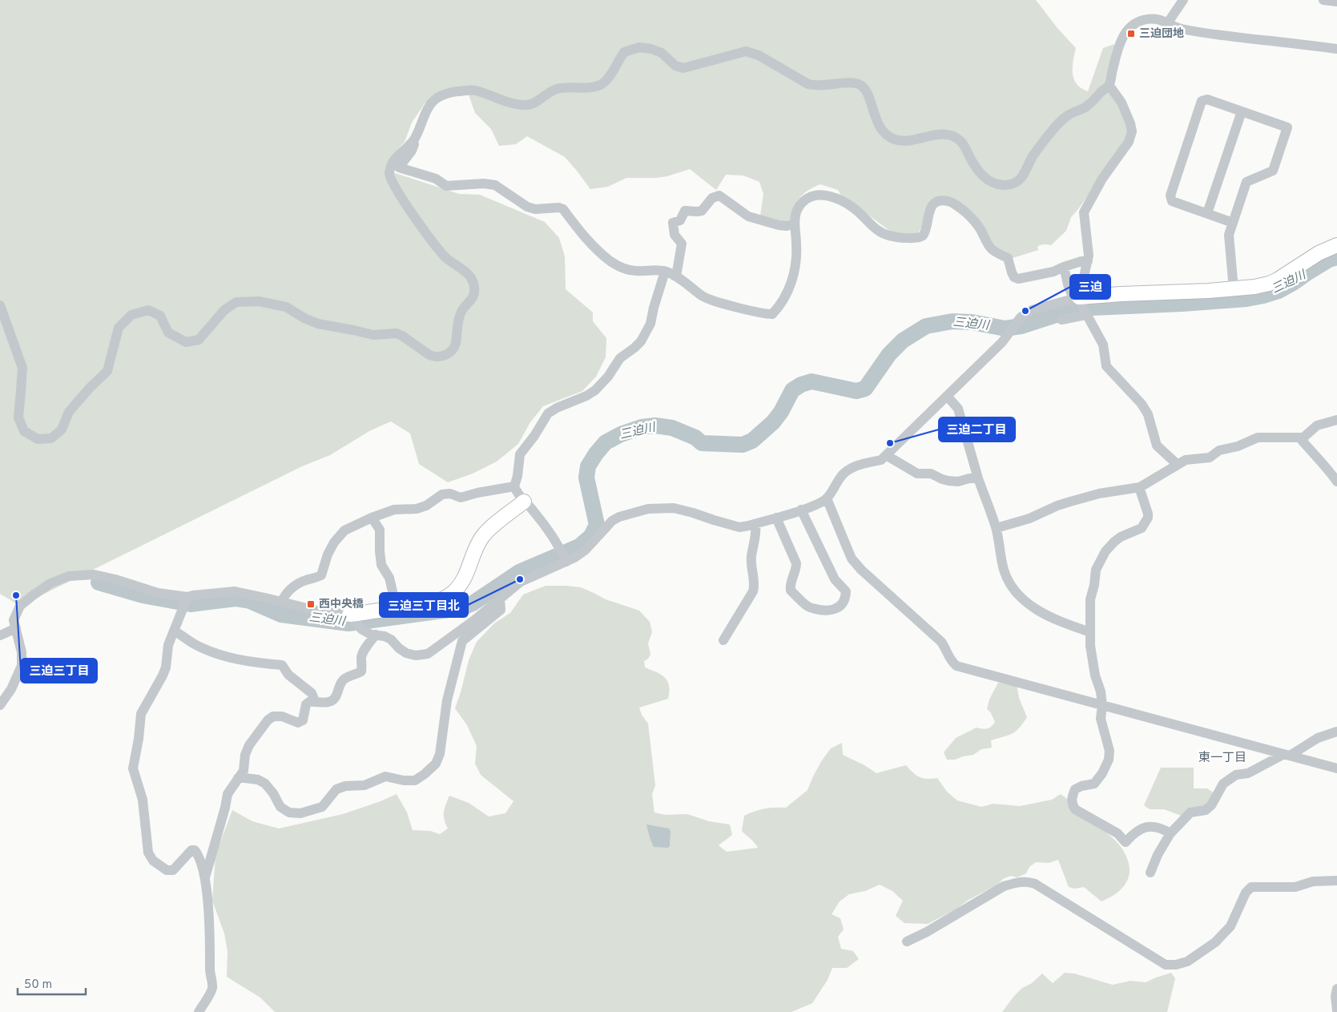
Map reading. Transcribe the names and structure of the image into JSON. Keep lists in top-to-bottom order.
{
  "districts": ["東一丁目"],
  "water": ["三迫川"],
  "places": {
    "transit": ["三迫団地", "西中央橋"],
    "other": [
      "三迫",
      "三迫二丁目",
      "三迫三丁目北",
      "三迫三丁目"
    ]
  },
  "scale_bar": "50 m"
}
